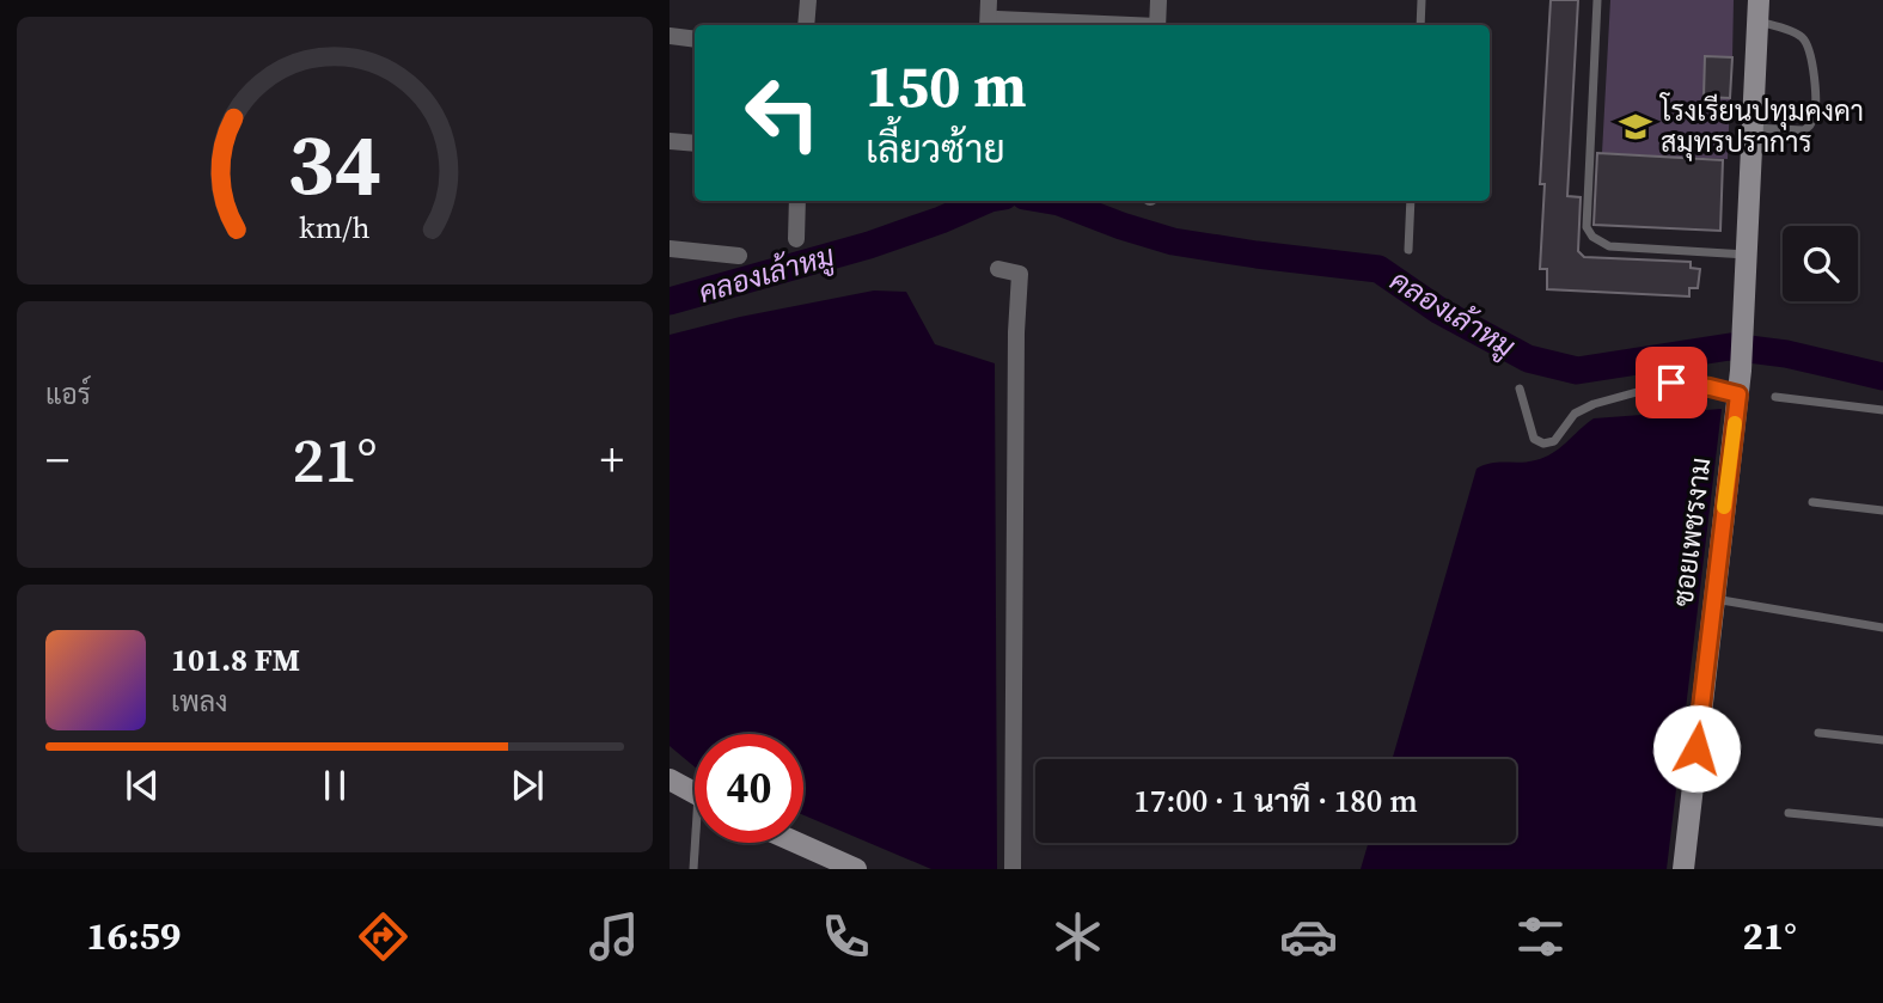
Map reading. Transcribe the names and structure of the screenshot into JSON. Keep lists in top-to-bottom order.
{
  "streets": {
    "street": ["ซอยเพชรงาม"]
  },
  "water": ["คลองเล้าหมู"],
  "places": {
    "school or university": ["โรงเรียนปทุมคงคา สมุทรปราการ"]
  },
  "page": {
    "turn": ["150 m", "เลี้ยวซ้าย"],
    "tile": "แอร์",
    "heat": ["−", "21°", "+"],
    "song": ["101.8 FM", "เพลง"],
    "limit": "40",
    "trip": "17:00 · 1 นาที · 180 m",
    "tabs": ["16:59", "21°"],
    "gauge": ["34", "km/h"]
  }
}
